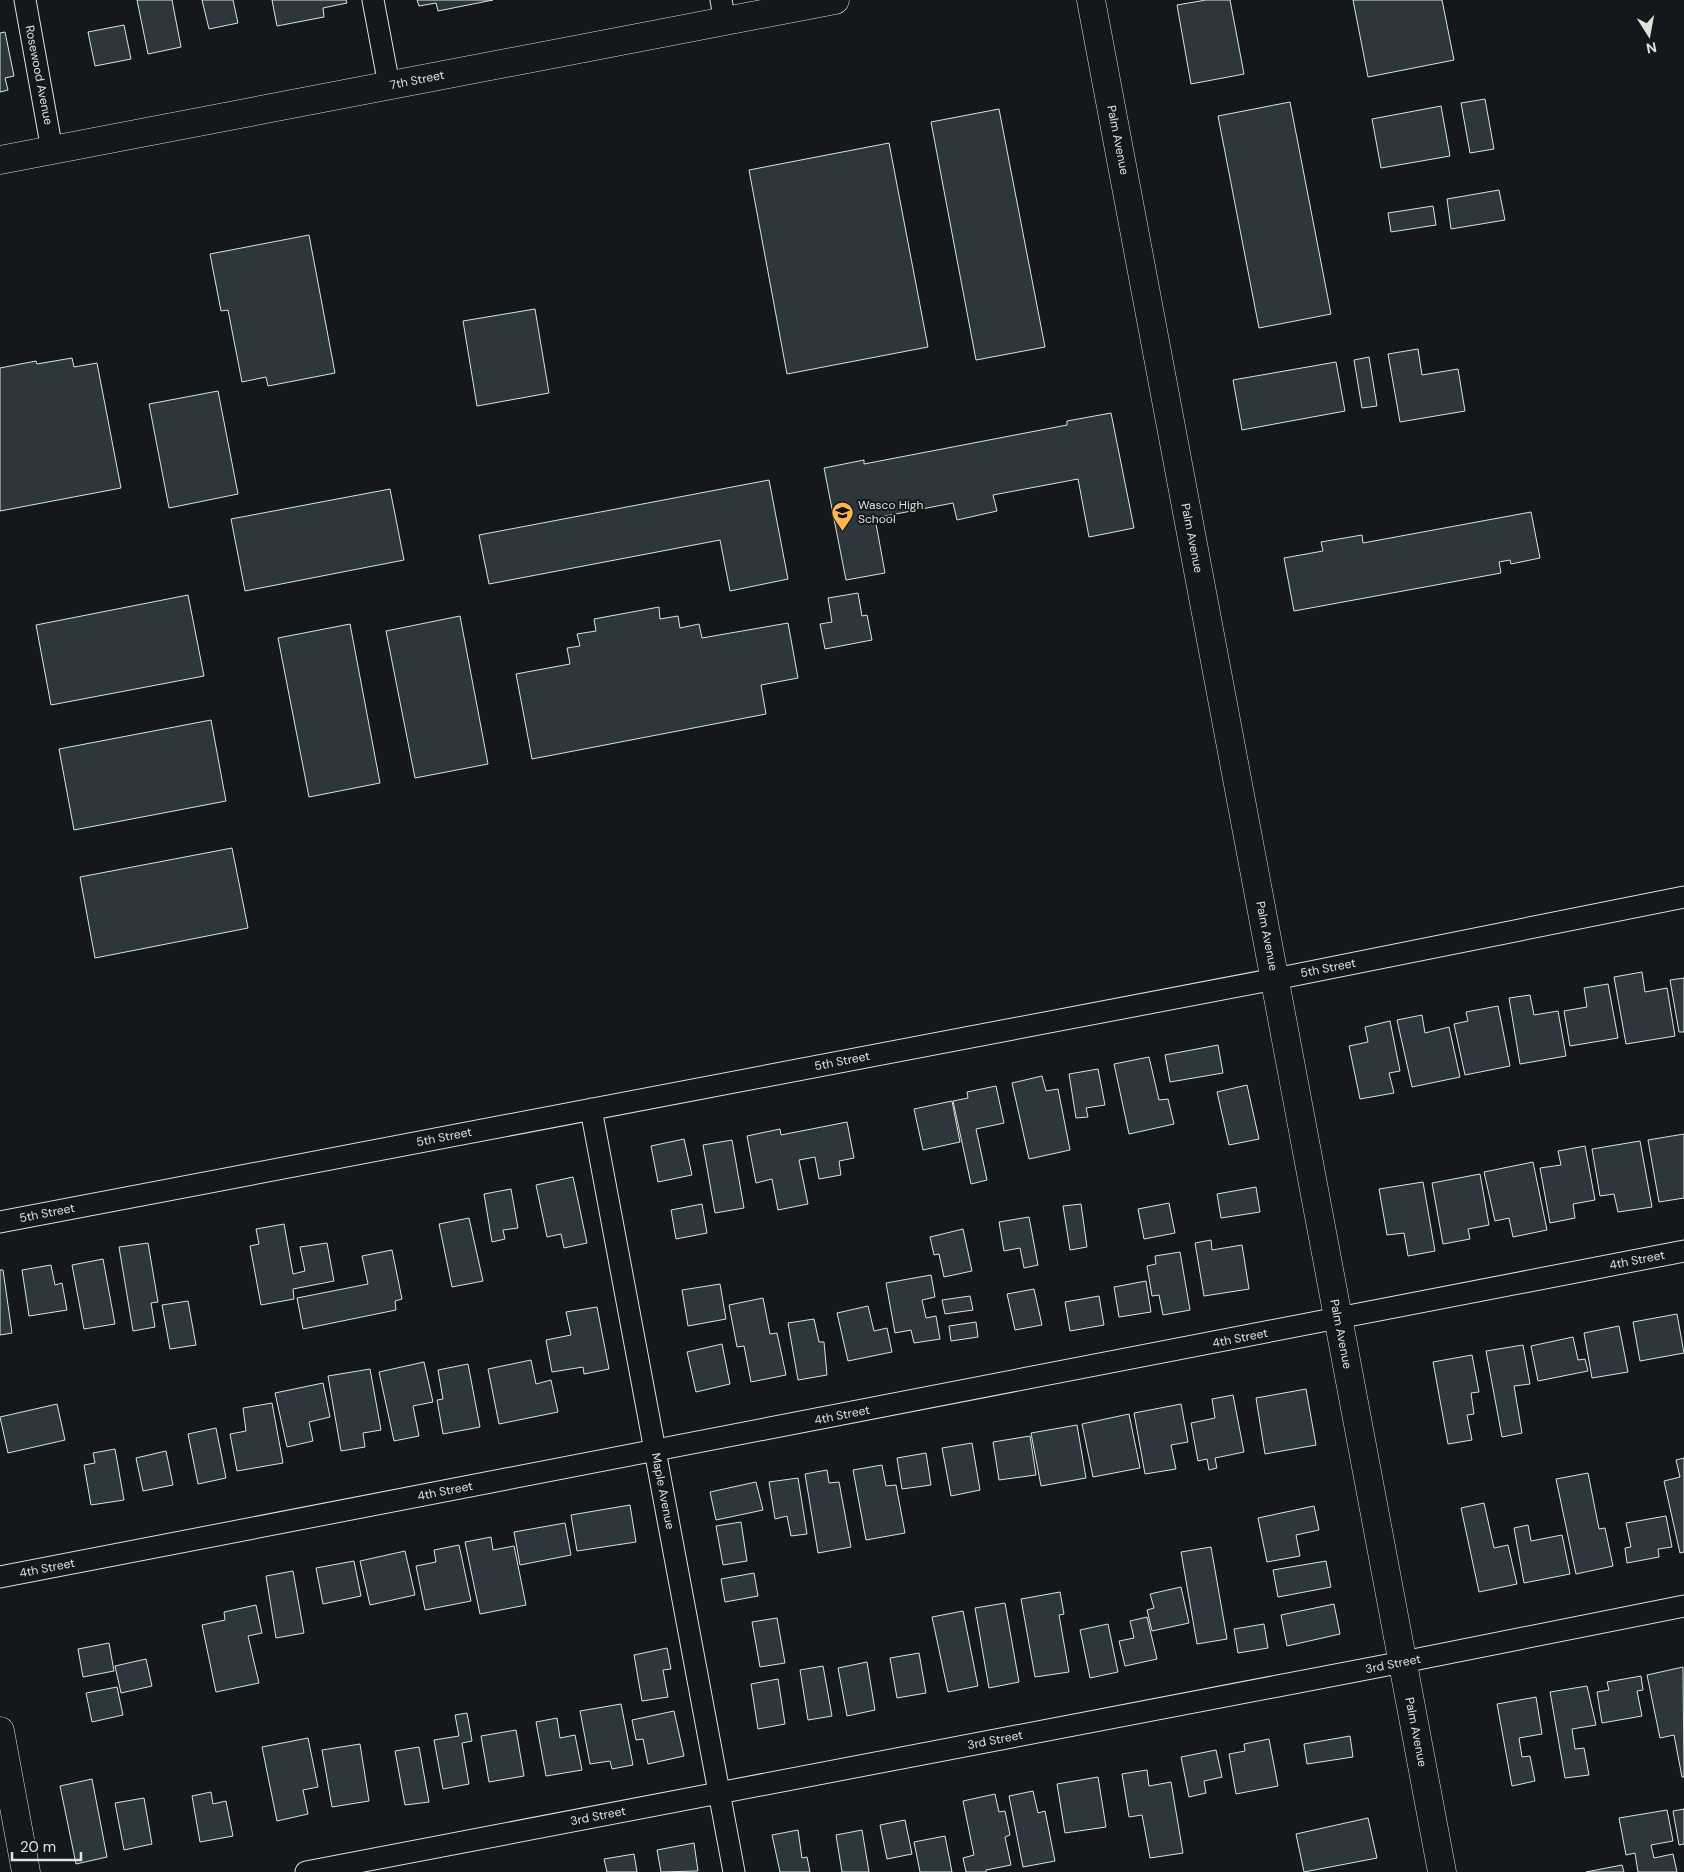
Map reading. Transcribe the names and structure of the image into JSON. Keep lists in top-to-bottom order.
{
  "streets": {
    "main road": ["7th Street", "Palm Avenue"],
    "street": [
      "Rosewood Avenue",
      "5th Street",
      "4th Street",
      "Maple Avenue",
      "3rd Street"
    ]
  },
  "crossings": [
    ["Rosewood Avenue", "7th Street"],
    ["Palm Avenue", "5th Street"],
    ["Palm Avenue", "4th Street"],
    ["Palm Avenue", "3rd Street"],
    ["5th Street", "Maple Avenue"],
    ["4th Street", "Maple Avenue"],
    ["Maple Avenue", "3rd Street"]
  ],
  "places": {
    "school or university": ["Wasco High School"]
  },
  "scale_bar": "20 m",
  "north": "bottom"
}
